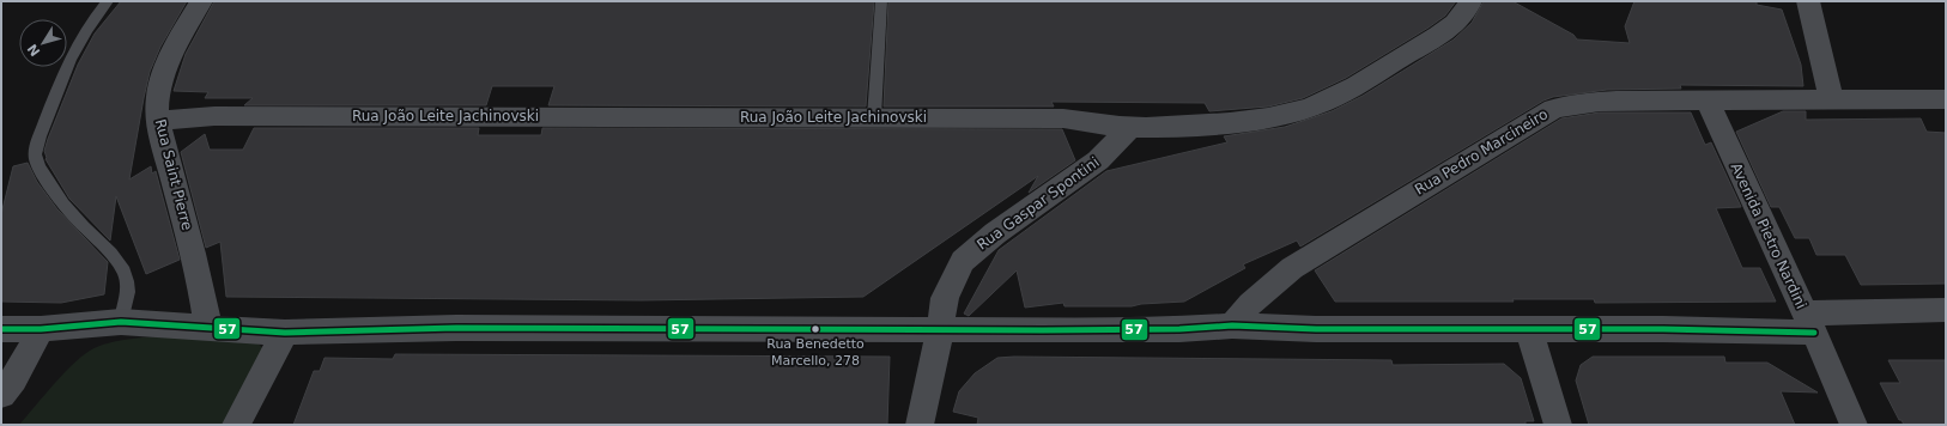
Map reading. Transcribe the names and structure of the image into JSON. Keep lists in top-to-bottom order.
{
  "streets": {
    "street": [
      "Rua João Leite Jachinovski",
      "Rua Pedro Marcineiro",
      "Rua Saint Pierre",
      "Rua Gaspar Spontini",
      "Avenida Pietro Nardini"
    ]
  },
  "crossings": [
    ["Rua João Leite Jachinovski", "Rua Saint Pierre"],
    ["Rua João Leite Jachinovski", "Rua Gaspar Spontini"],
    ["Rua Pedro Marcineiro", "Avenida Pietro Nardini"]
  ],
  "places": ["Rua Benedetto Marcello, 278"],
  "lines": ["transit line 57"],
  "north": "bottom left"
}
